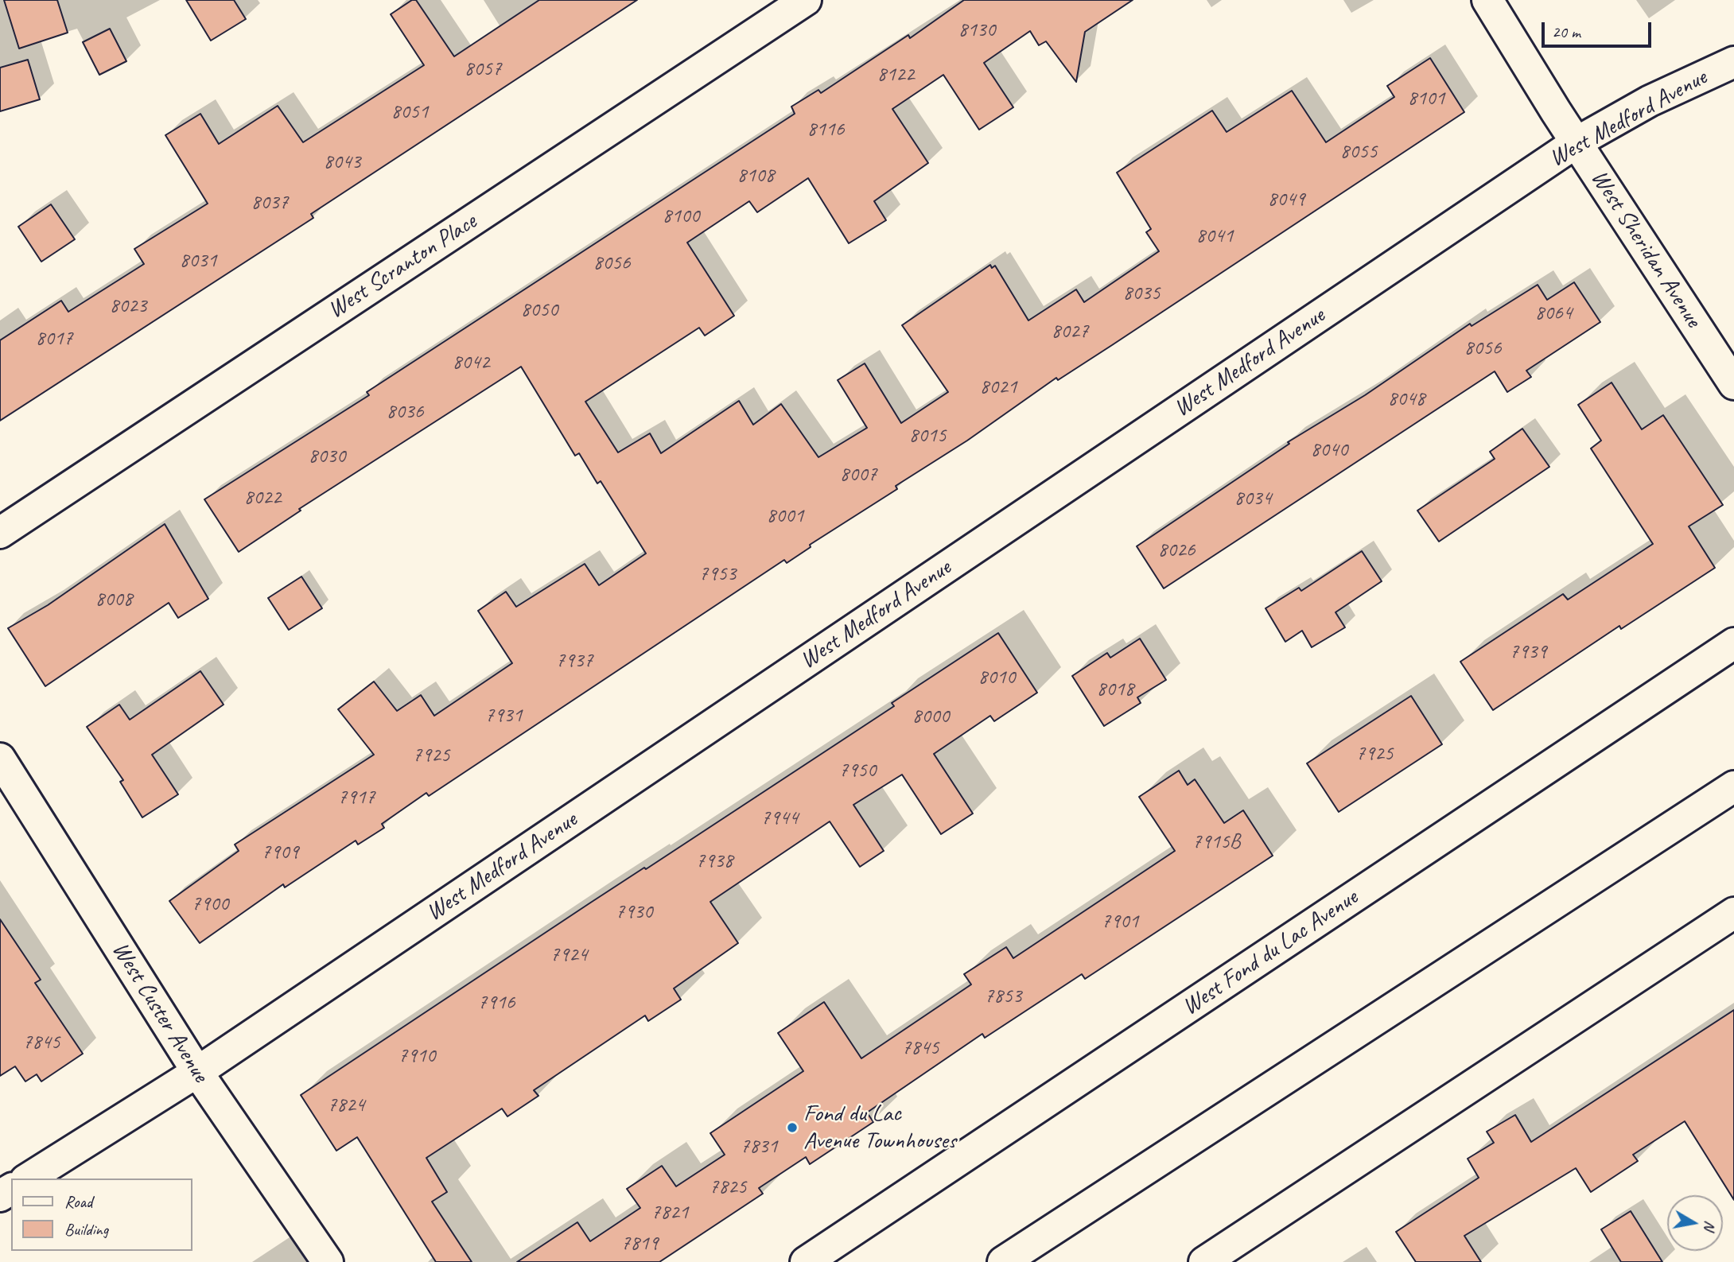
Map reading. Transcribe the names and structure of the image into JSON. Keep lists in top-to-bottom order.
{
  "streets": {
    "street": [
      "West Medford Avenue",
      "West Sheridan Avenue",
      "West Scranton Place",
      "West Fond du Lac Avenue",
      "West Custer Avenue"
    ]
  },
  "crossings": [
    ["West Medford Avenue", "West Sheridan Avenue"],
    ["West Medford Avenue", "West Custer Avenue"]
  ],
  "places": ["Fond du Lac Avenue Townhouses"],
  "house_numbers": [
    "8130",
    "8057",
    "8122",
    "8101",
    "8051",
    "8116",
    "8055",
    "8043",
    "8108",
    "8049",
    "8037",
    "8100",
    "8041",
    "8031",
    "8056",
    "8035",
    "8023",
    "8050",
    "8064",
    "8027",
    "8017",
    "8056",
    "8042",
    "8021",
    "8048",
    "8036",
    "8015",
    "8040",
    "8030",
    "8007",
    "8022",
    "8034",
    "8001",
    "8026",
    "7953",
    "8008",
    "7939",
    "7937",
    "8010",
    "8018",
    "7931",
    "8000",
    "7925",
    "7925",
    "7950",
    "7917",
    "7944",
    "7915B",
    "7909",
    "7938",
    "7900",
    "7930",
    "7901",
    "7924",
    "7853",
    "7916",
    "7845",
    "7845",
    "7910",
    "7824",
    "7831",
    "7825",
    "7821",
    "7819"
  ],
  "legend": ["Road", "Building"],
  "scale_bar": "20 m",
  "north": "right"
}
